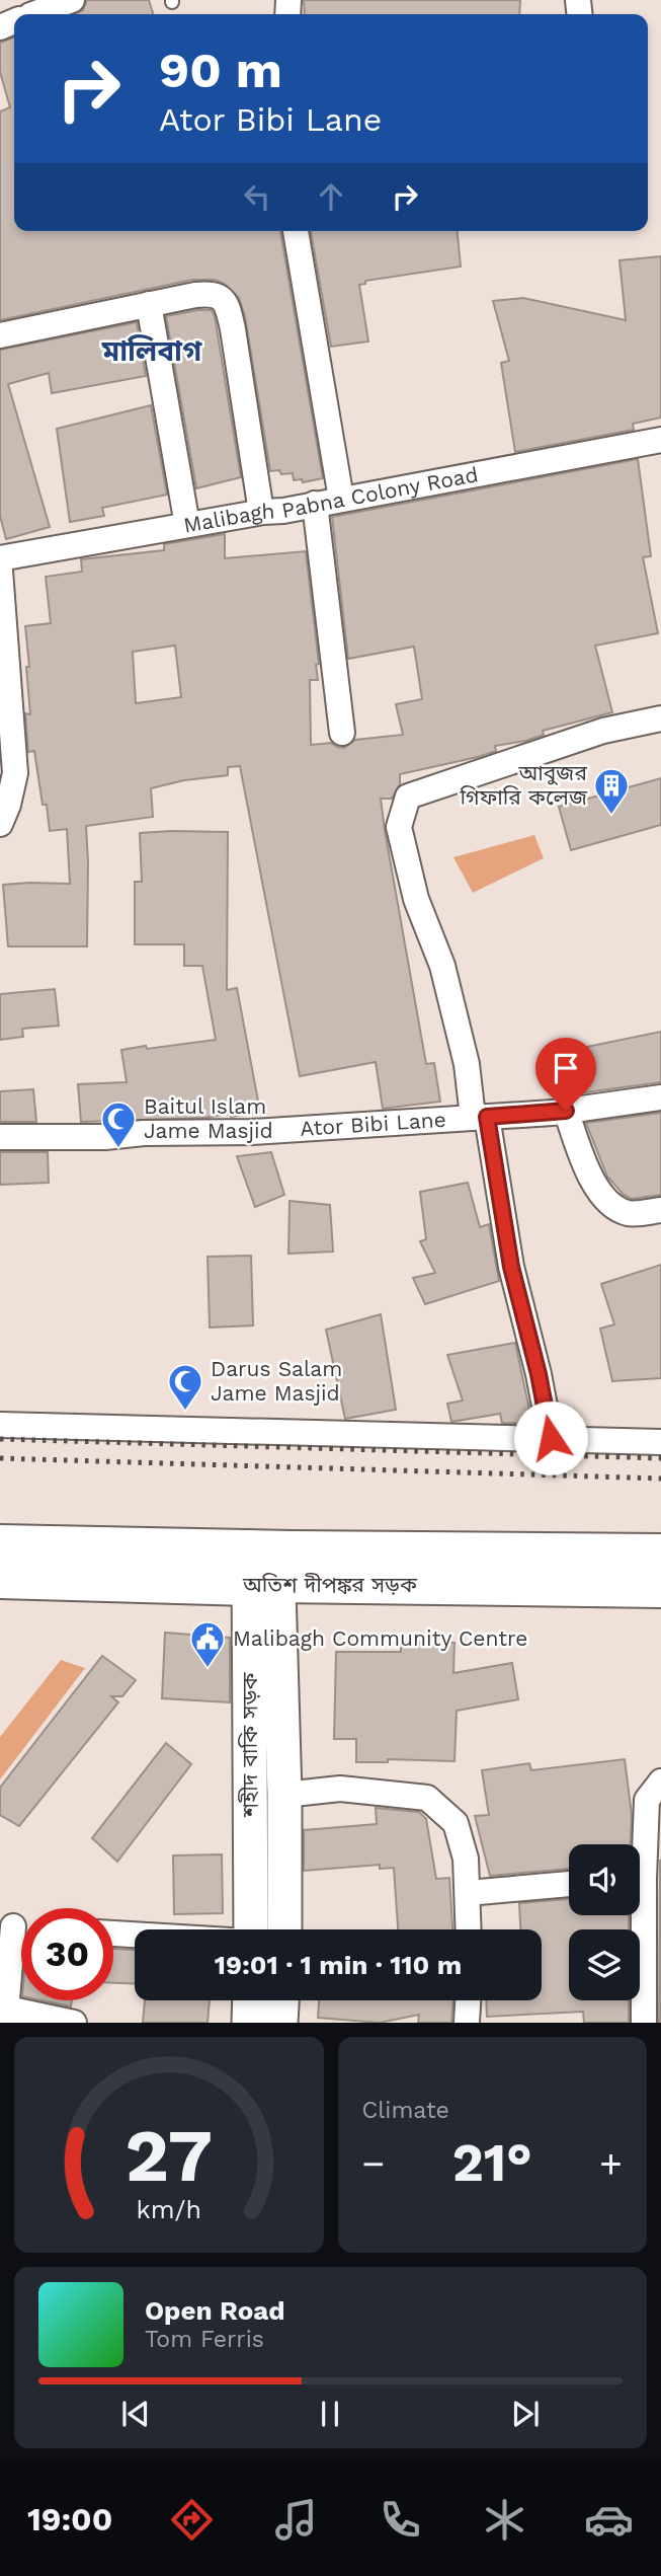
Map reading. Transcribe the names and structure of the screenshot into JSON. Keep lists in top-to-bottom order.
{
  "streets": {
    "main road": ["অতিশ দীপঙ্কর সড়ক"],
    "street": ["Malibagh Pabna Colony Road", "Ator Bibi Lane", "শহীদ বাকি সড়ক"]
  },
  "crossings": [
    ["অতিশ দীপঙ্কর সড়ক", "শহীদ বাকি সড়ক"]
  ],
  "districts": ["মালিবাগ"],
  "places": {
    "building": ["আবুজর গিফারি কলেজ"],
    "mosque": ["Baitul Islam Jame Masjid", "Darus Salam Jame Masjid"],
    "public building": ["Malibagh Community Centre"]
  },
  "page": {
    "turn": ["90 m", "Ator Bibi Lane"],
    "limit": "30",
    "trip": "19:01 · 1 min · 110 m",
    "tile": "Climate",
    "heat": ["−", "21°", "+"],
    "song": ["Open Road", "Tom Ferris"],
    "tabs": "19:00",
    "gauge": ["27", "km/h"]
  }
}
